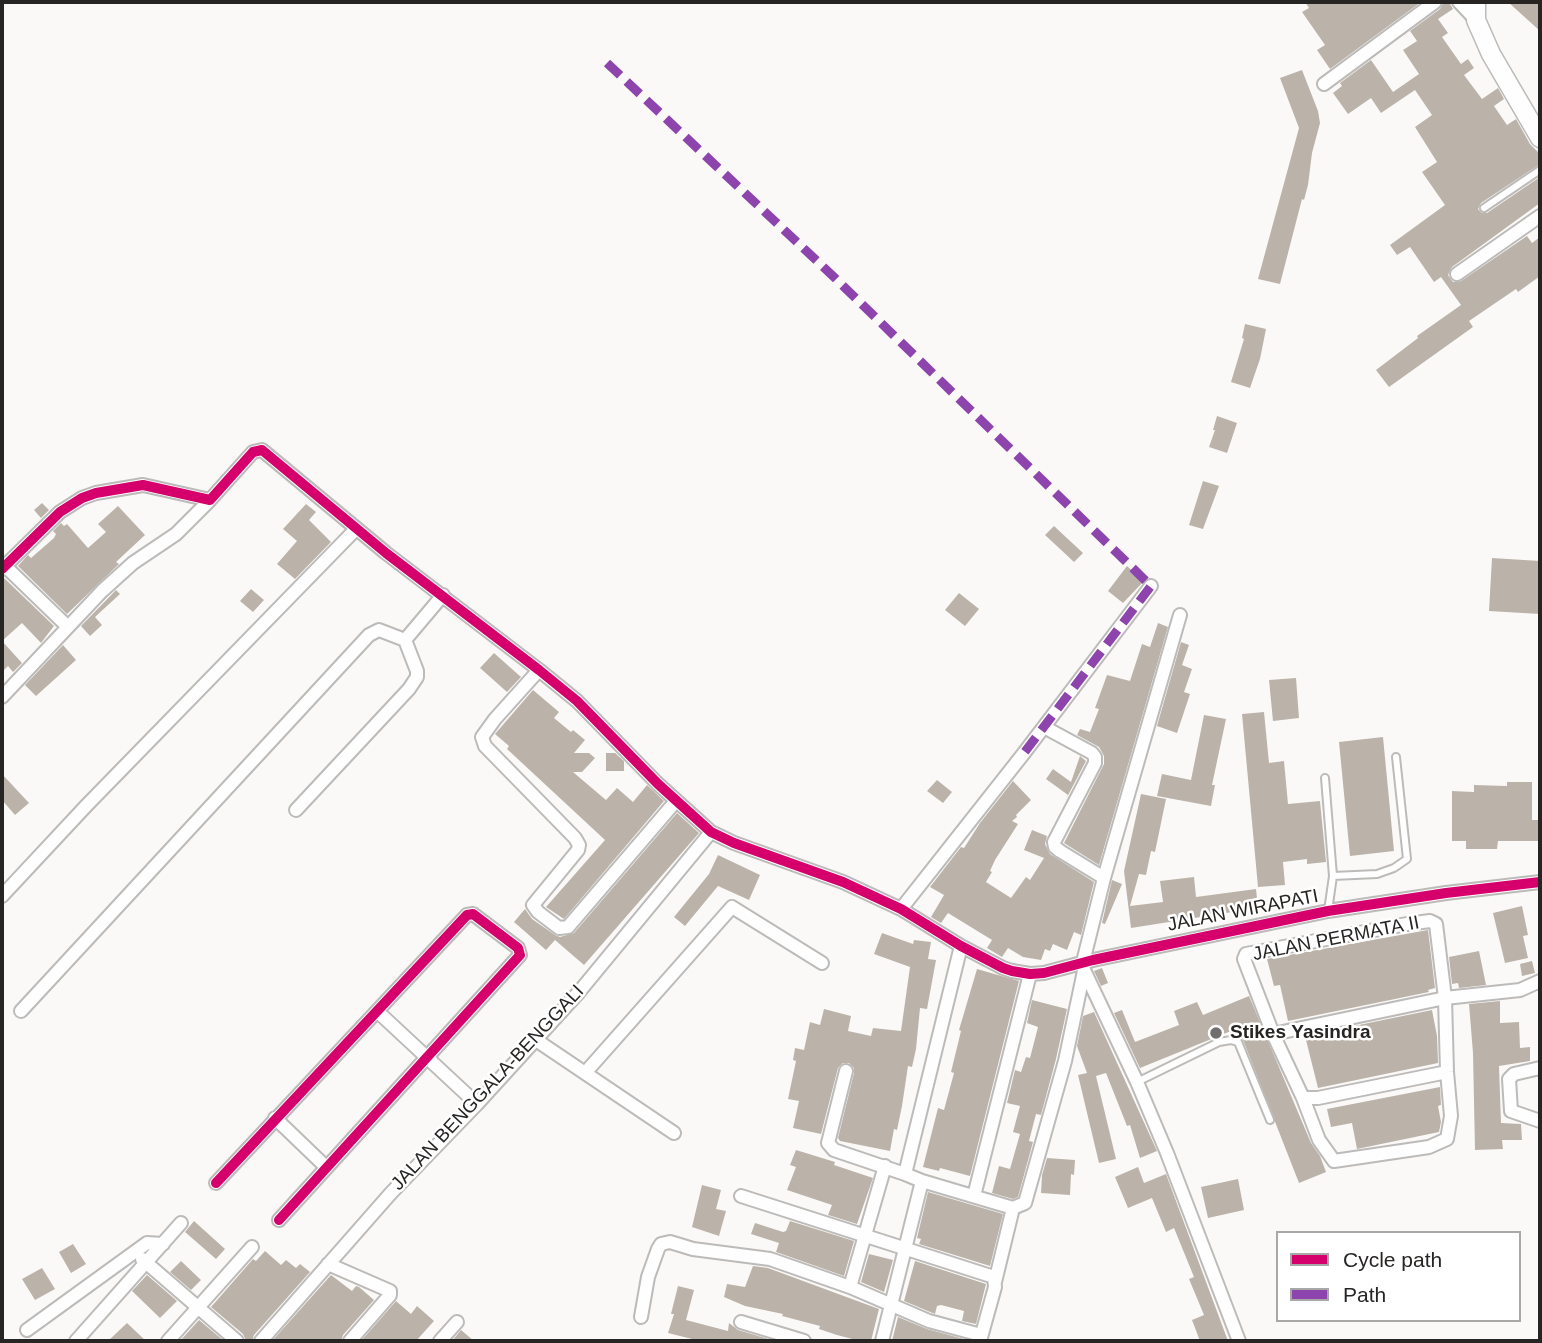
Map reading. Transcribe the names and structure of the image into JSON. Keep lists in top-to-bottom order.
{
  "streets": {
    "street": ["JALAN WIRAPATI", "JALAN PERMATA II", "JALAN BENGGALA-BENGGALI"]
  },
  "crossings": [
    ["JALAN WIRAPATI", "JALAN BENGGALA-BENGGALI"]
  ],
  "places": ["Stikes Yasindra"],
  "legend": ["Cycle path", "Path"]
}
